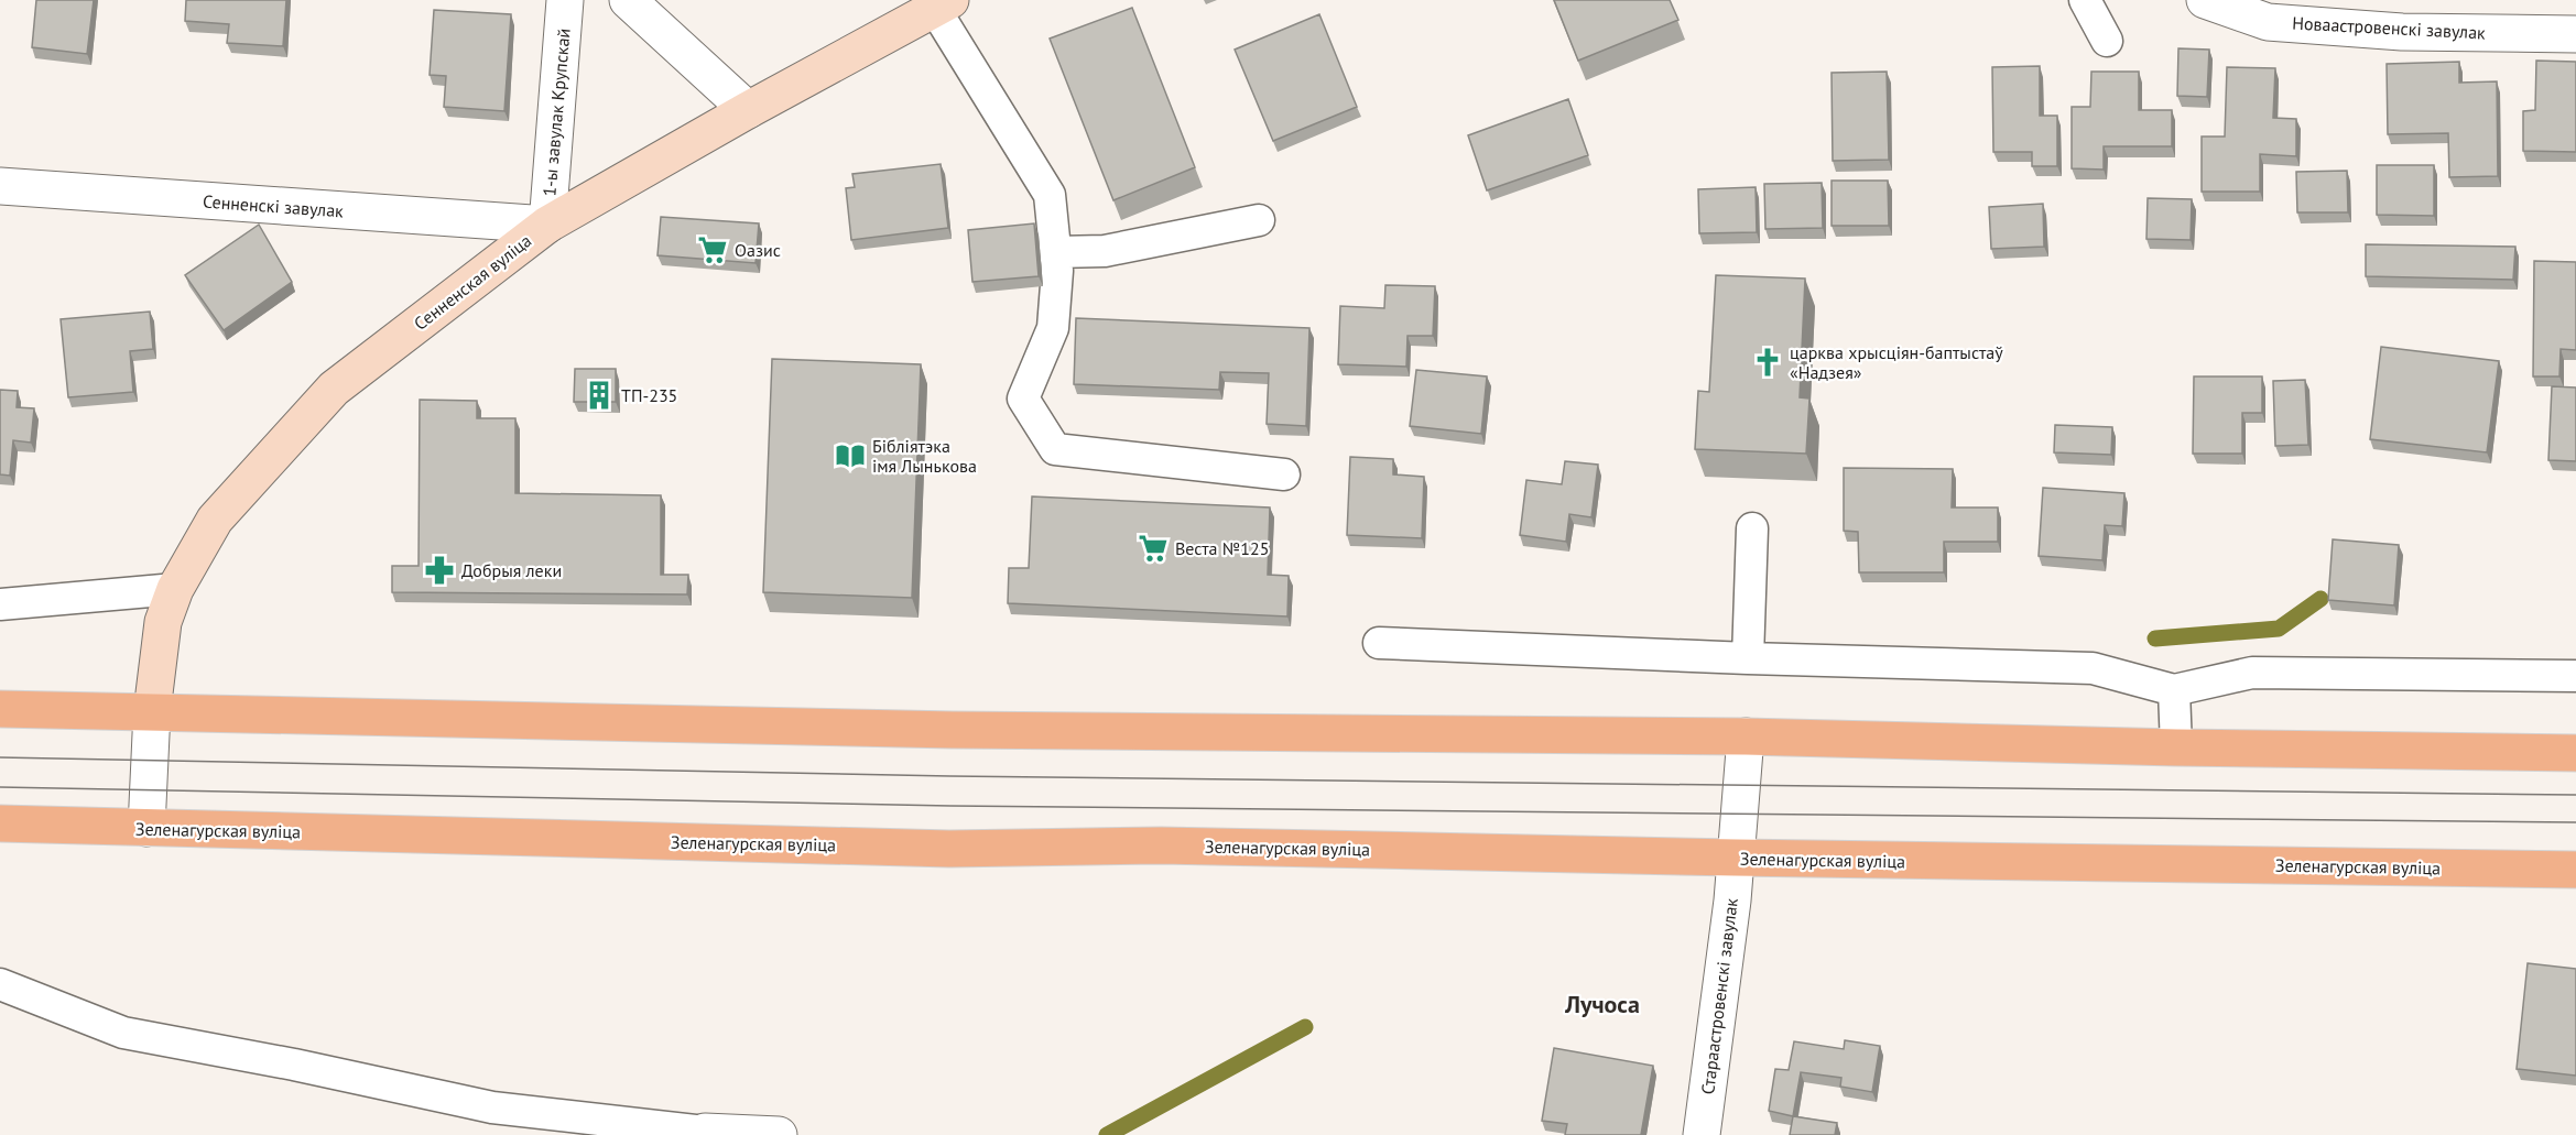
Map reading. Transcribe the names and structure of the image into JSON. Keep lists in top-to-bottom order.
{
  "streets": {
    "main road": ["Зеленагурская вуліца"],
    "street": [
      "Новаастровенскі завулак",
      "1-ы завулак Крупскай",
      "Сенненскі завулак",
      "Сенненская вуліца",
      "Стараастровенскі завулак"
    ]
  },
  "crossings": [
    ["1-ы завулак Крупскай", "Сенненскі завулак"],
    ["1-ы завулак Крупскай", "Сенненская вуліца"],
    ["Сенненскі завулак", "Сенненская вуліца"],
    ["Зеленагурская вуліца", "Стараастровенскі завулак"]
  ],
  "districts": ["Лучоса"],
  "places": {
    "supermarket": ["Оазис", "Веста №125"],
    "church": ["царква хрысціян-баптыстаў «Надзея»"],
    "building": ["ТП-235"],
    "library": ["Бібліятэка імя Лынькова"],
    "pharmacy": ["Добрыя леки"]
  }
}
